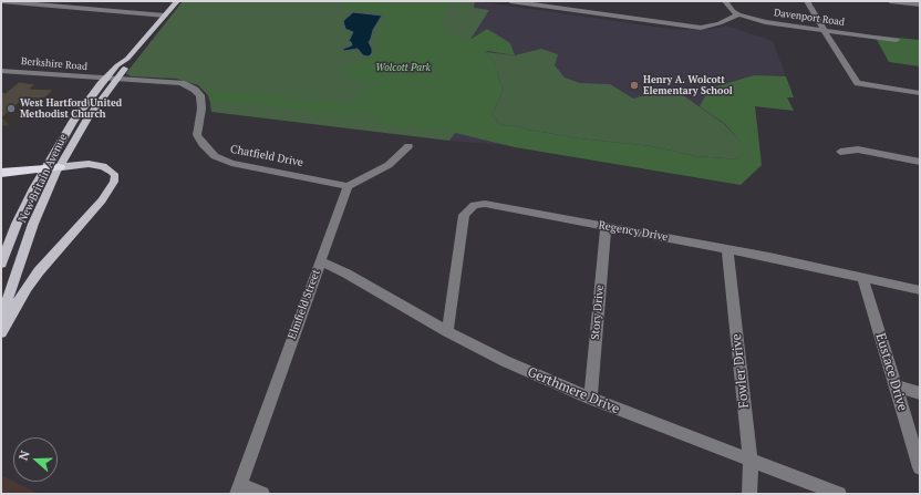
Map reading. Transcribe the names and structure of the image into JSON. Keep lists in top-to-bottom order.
{
  "streets": {
    "main road": ["New Britain Avenue"],
    "street": [
      "Davenport Road",
      "Berkshire Road",
      "Chatfield Drive",
      "Regency Drive",
      "Elmfield Street",
      "Story Drive",
      "Fowler Drive",
      "Eustace Drive",
      "Gerthmere Drive"
    ]
  },
  "crossings": [
    ["Berkshire Road", "Chatfield Drive"],
    ["Berkshire Road", "New Britain Avenue"],
    ["Chatfield Drive", "New Britain Avenue"],
    ["Chatfield Drive", "Elmfield Street"],
    ["Regency Drive", "Story Drive"],
    ["Regency Drive", "Fowler Drive"],
    ["Regency Drive", "Eustace Drive"],
    ["Regency Drive", "Gerthmere Drive"],
    ["Elmfield Street", "Gerthmere Drive"],
    ["Story Drive", "Gerthmere Drive"],
    ["Fowler Drive", "Gerthmere Drive"]
  ],
  "parks": ["Wolcott Park"],
  "places": ["Henry A. Wolcott Elementary School", "West Hartford United Methodist Church"],
  "north": "left"
}
